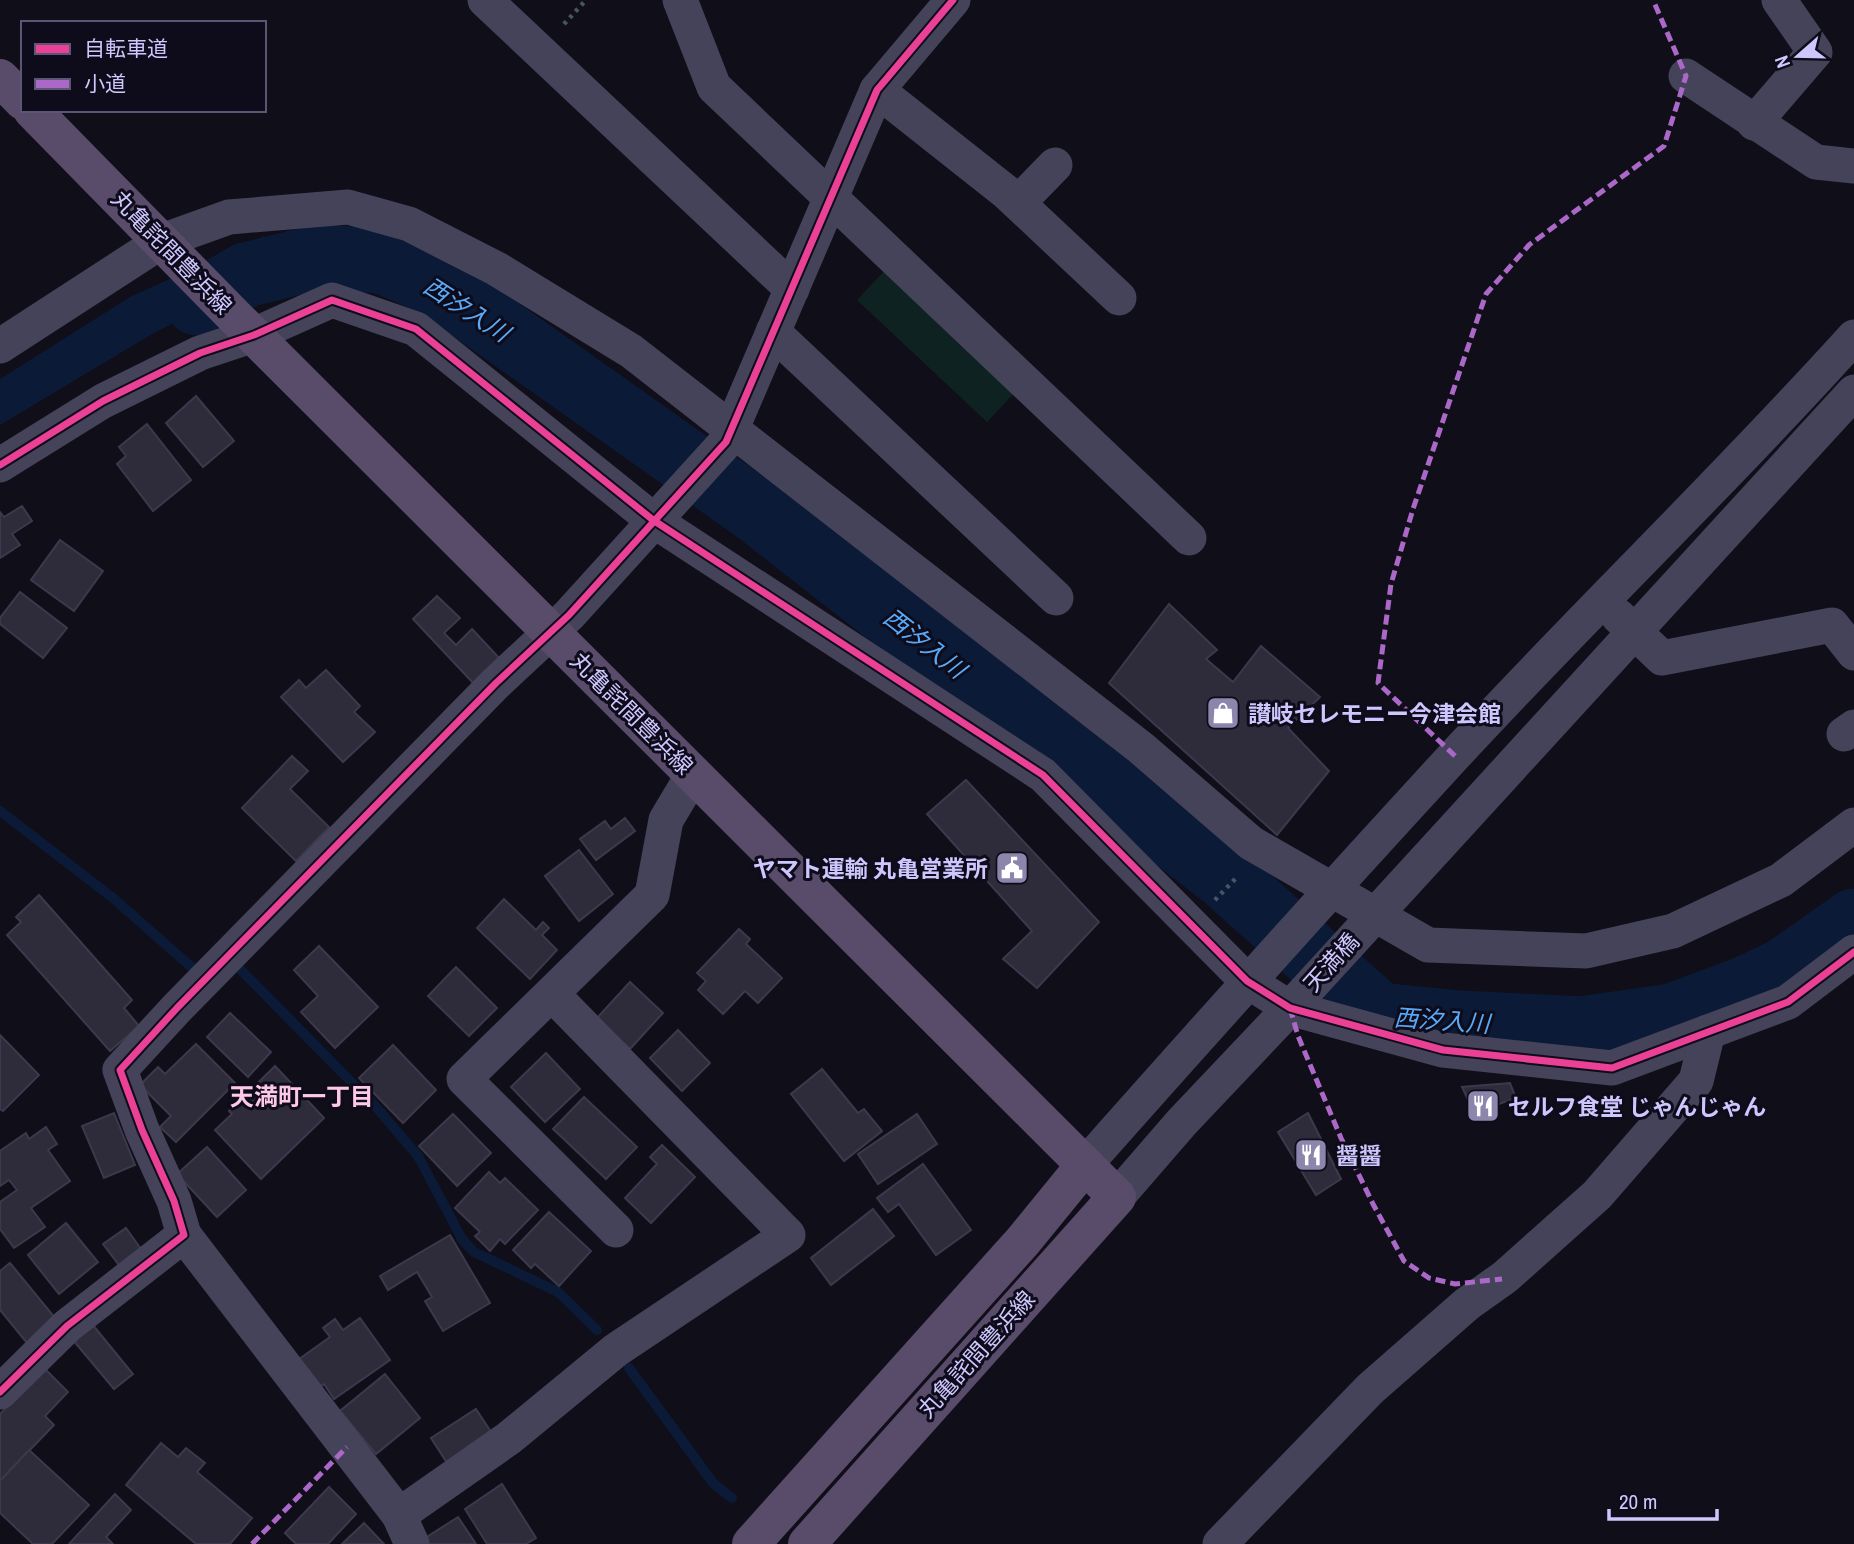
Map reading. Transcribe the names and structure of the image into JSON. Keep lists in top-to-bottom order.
{
  "streets": {
    "main road": ["丸亀詫間豊浜線"],
    "street": ["天満橋"]
  },
  "crossings": [
    ["丸亀詫間豊浜線", "天満橋"]
  ],
  "districts": ["天満町一丁目"],
  "water": ["西汐入川"],
  "places": {
    "shop": ["讃岐セレモニー今津会館"],
    "public building": ["ヤマト運輸 丸亀営業所"],
    "restaurant": ["セルフ食堂 じゃんじゃん", "醤醤"]
  },
  "legend": ["自転車道", "小道"],
  "scale_bar": "20 m",
  "north": "left"
}
